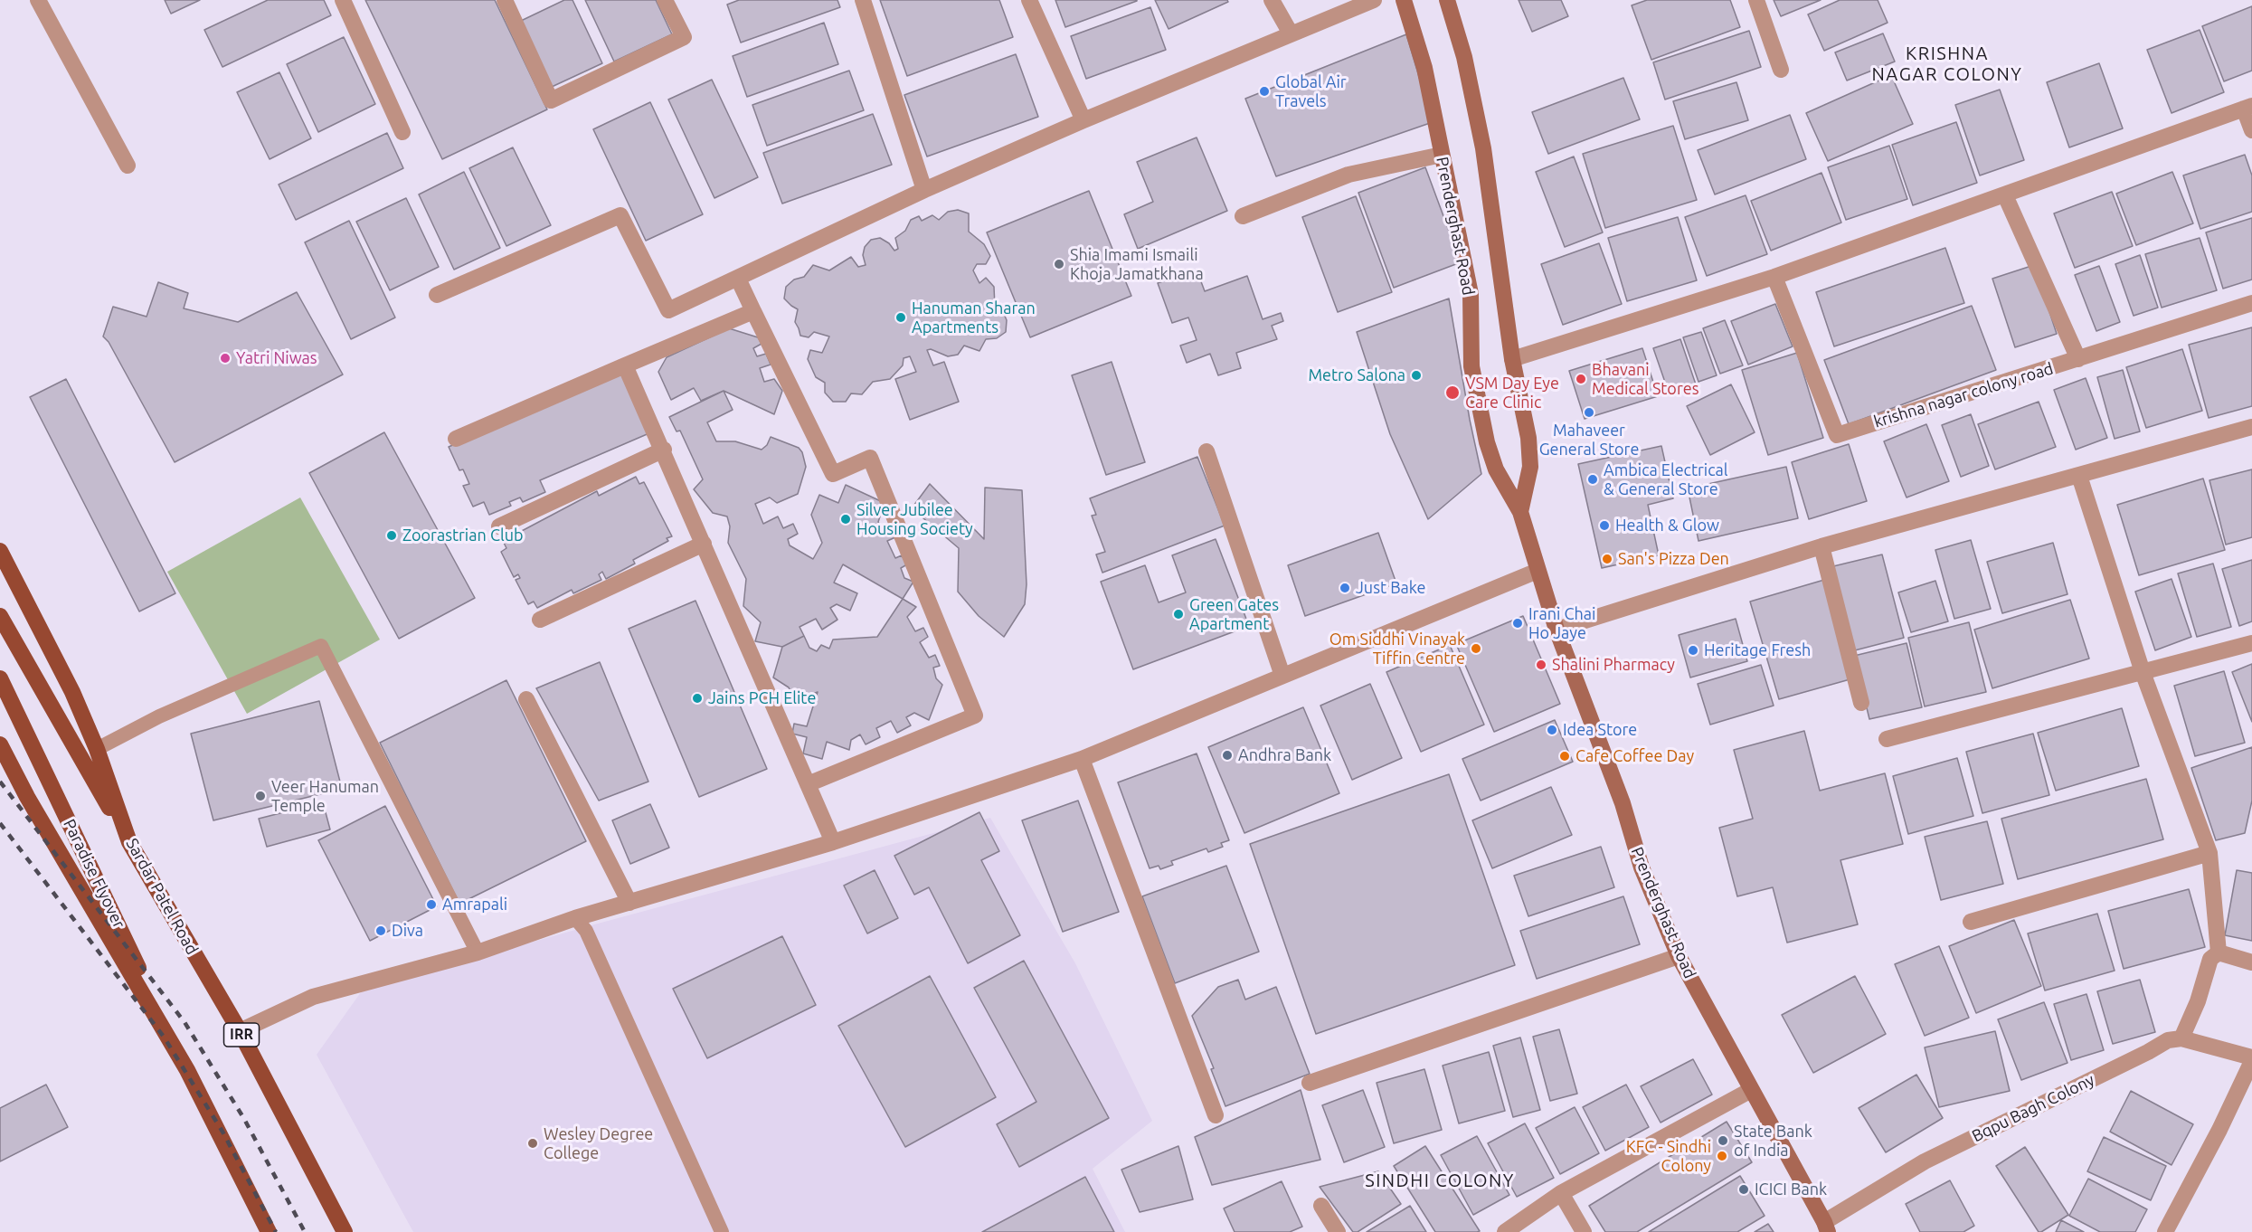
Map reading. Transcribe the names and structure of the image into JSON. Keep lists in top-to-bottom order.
{
  "streets": {
    "main road": ["Paradise Flyover", "Sardar Patel Road", "IRR"],
    "street": ["Prenderghast Road", "krishna nagar colony road", "Bqpu Bagh Colony"]
  },
  "crossings": [
    ["Prenderghast Road", "Bqpu Bagh Colony"],
    ["Sardar Patel Road", "IRR"]
  ],
  "districts": ["KRISHNA NAGAR COLONY", "SINDHI COLONY"],
  "places": [
    "Global Air Travels",
    "Shia Imami Ismaili Khoja Jamatkhana",
    "Hanuman Sharan Apartments",
    "Yatri Niwas",
    "Metro Salona",
    "Bhavani Medical Stores",
    "VSM Day Eye Care Clinic",
    "Mahaveer General Store",
    "Ambica Electrical & General Store",
    "Silver Jubilee Housing Society",
    "Health & Glow",
    "Zoorastrian Club",
    "San's Pizza Den",
    "Just Bake",
    "Green Gates Apartment",
    "Irani Chai Ho Jaye",
    "Om Siddhi Vinayak Tiffin Centre",
    "Heritage Fresh",
    "Shalini Pharmacy",
    "Jains PCH Elite",
    "Idea Store",
    "Andhra Bank",
    "Cafe Coffee Day",
    "Veer Hanuman Temple",
    "Amrapali",
    "Diva",
    "State Bank of India",
    "Wesley Degree College",
    "KFC - Sindhi Colony",
    "ICICI Bank"
  ]
}
